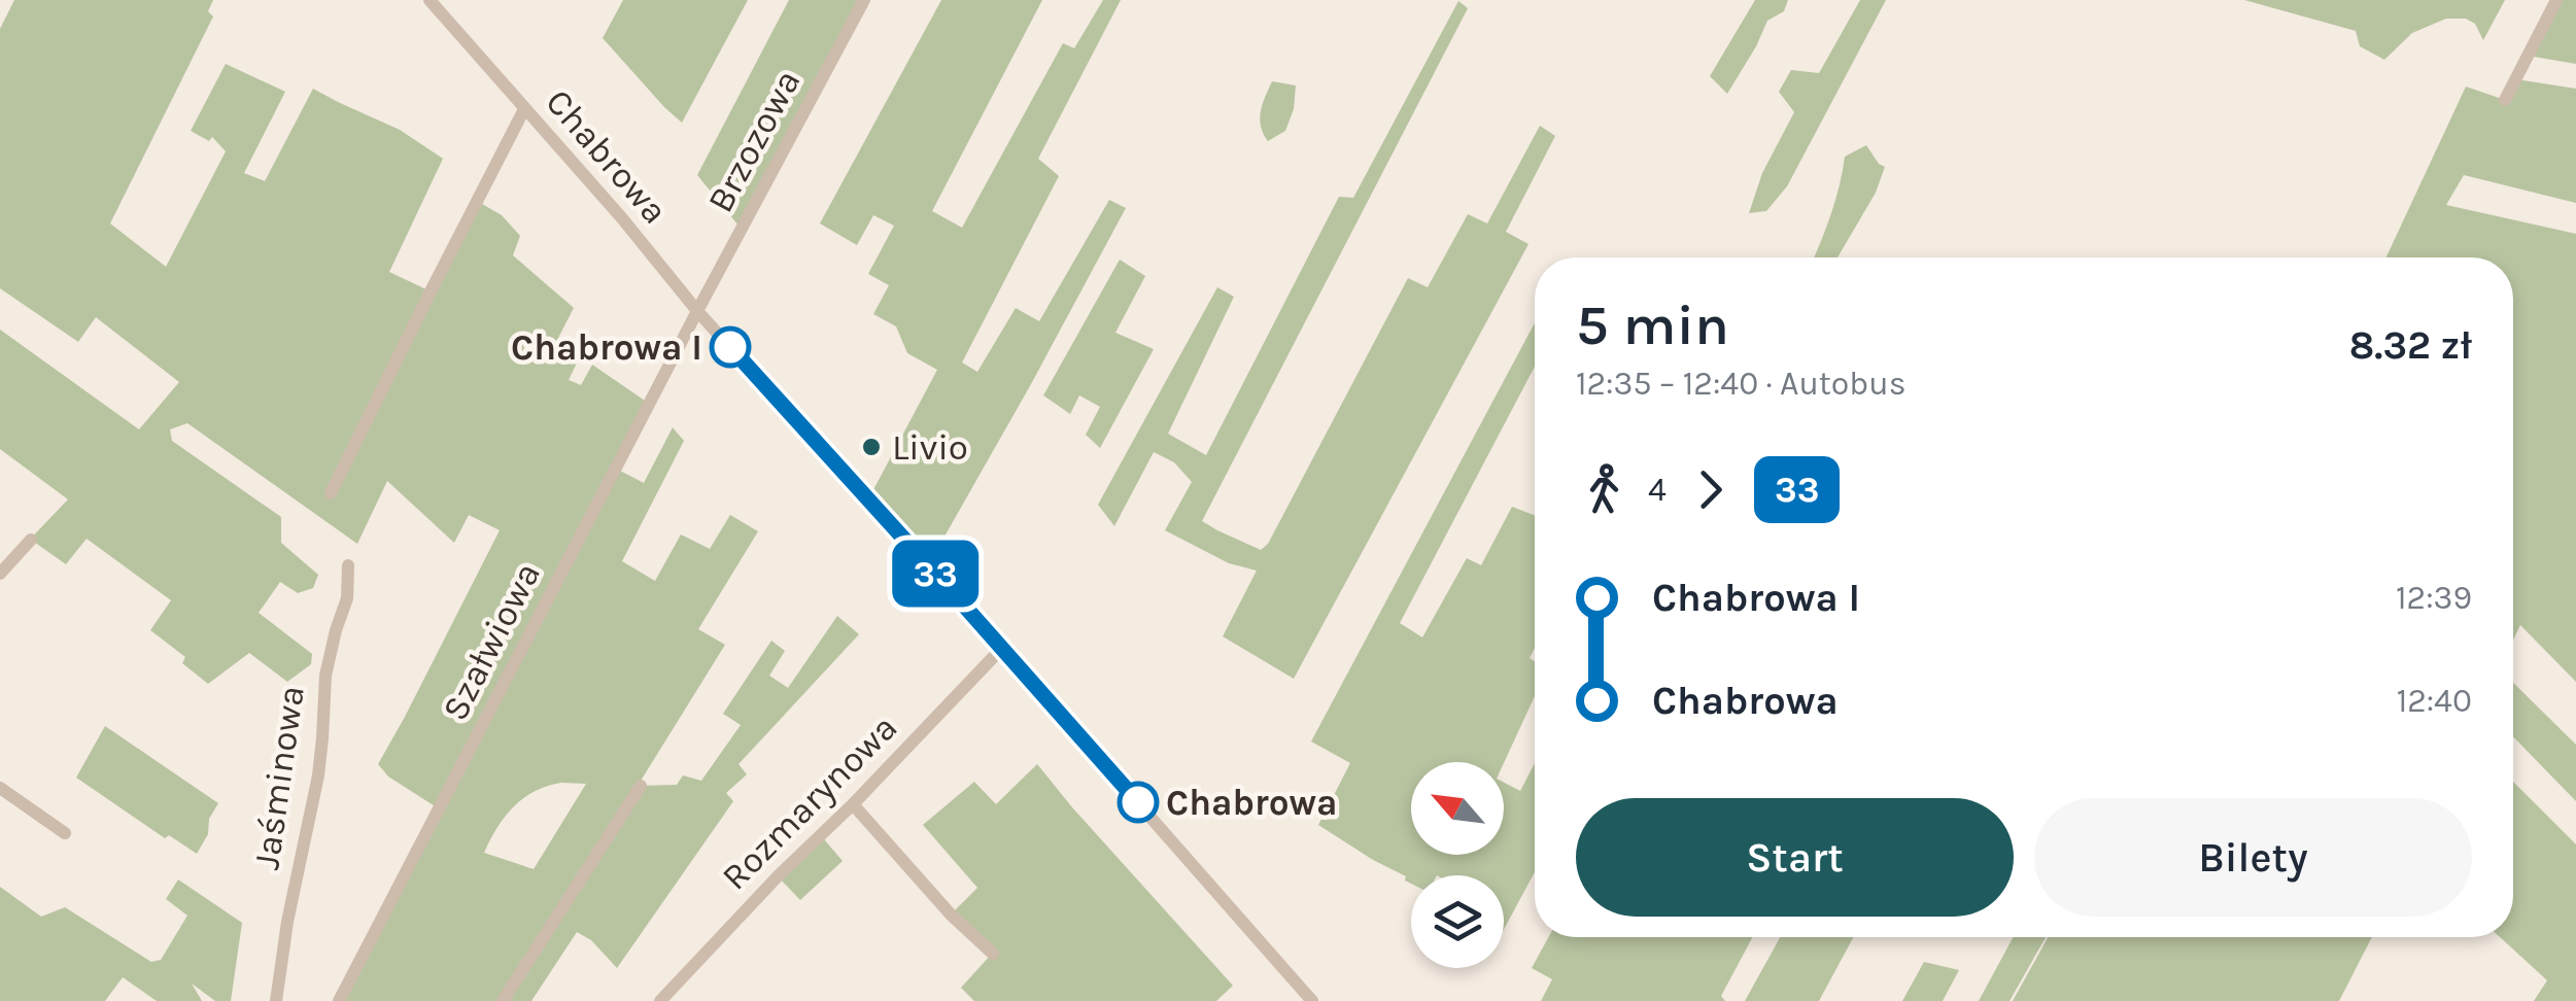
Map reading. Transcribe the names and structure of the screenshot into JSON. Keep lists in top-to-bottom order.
{
  "streets": {
    "street": [
      "Brzozowa",
      "Chabrowa",
      "Szałwiowa",
      "Jaśminowa",
      "Rozmarynowa"
    ]
  },
  "crossings": [
    ["Brzozowa", "Chabrowa"],
    ["Brzozowa", "Szałwiowa"],
    ["Chabrowa", "Szałwiowa"],
    ["Chabrowa", "Rozmarynowa"]
  ],
  "places": ["Chabrowa I", "Livio", "Chabrowa"],
  "lines": ["bus line 33"],
  "north": "top left",
  "page": {
    "on_map": "33",
    "heading": ["5 min", "12:35 – 12:40 · Autobus", "8.32 zł"],
    "legs": ["4", "33"],
    "list": [
      {
        "name": "Chabrowa I",
        "value": "12:39"
      },
      {
        "name": "Chabrowa",
        "value": "12:40"
      }
    ],
    "buttons": ["Start", "Bilety"]
  }
}
